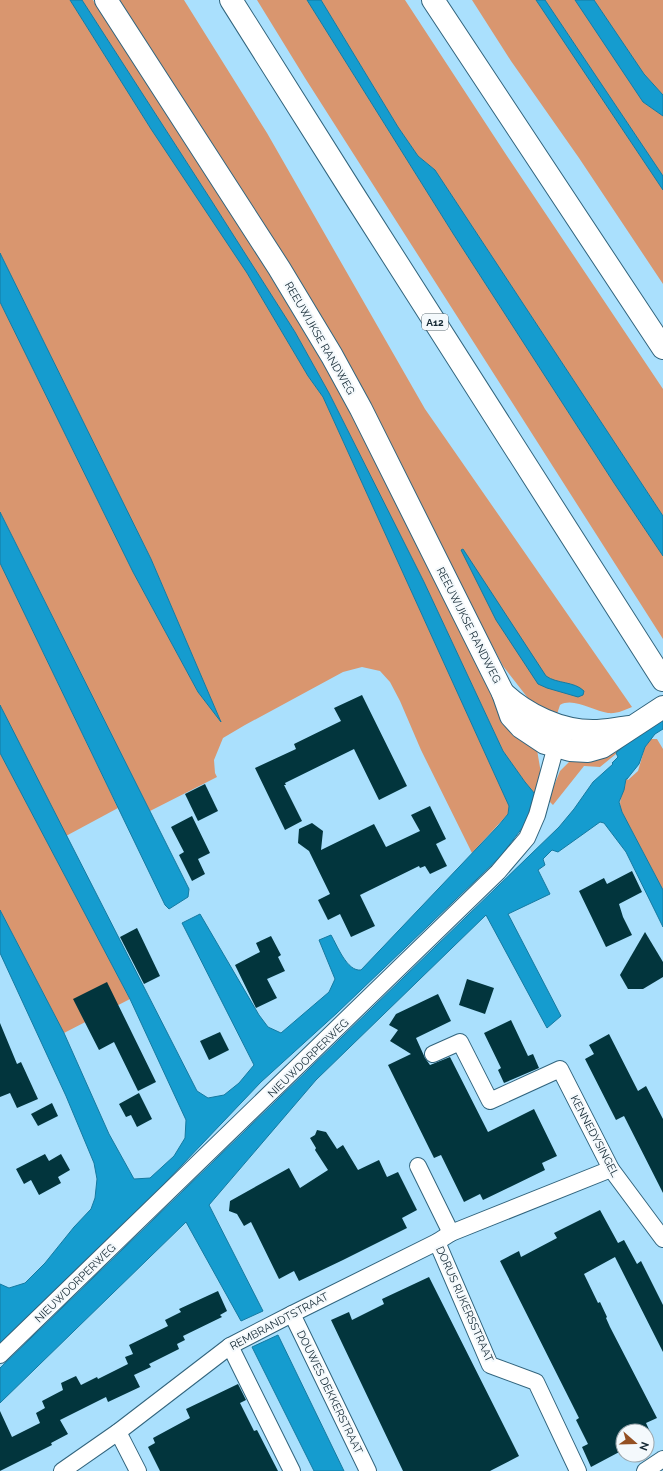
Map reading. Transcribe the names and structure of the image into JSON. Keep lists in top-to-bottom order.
{
  "streets": {
    "main road": ["A12", "REEUWIJKSE RANDWEG"],
    "street": [
      "NIEUWDORPERWEG",
      "KENNEDYSINGEL",
      "DORUS RIJKERSSTRAAT",
      "REMBRANDTSTRAAT",
      "DOUWES DEKKERSTRAAT"
    ]
  },
  "crossings": [
    ["REEUWIJKSE RANDWEG", "NIEUWDORPERWEG"],
    ["KENNEDYSINGEL", "REMBRANDTSTRAAT"],
    ["DORUS RIJKERSSTRAAT", "REMBRANDTSTRAAT"],
    ["REMBRANDTSTRAAT", "DOUWES DEKKERSTRAAT"]
  ],
  "north": "right"
}
